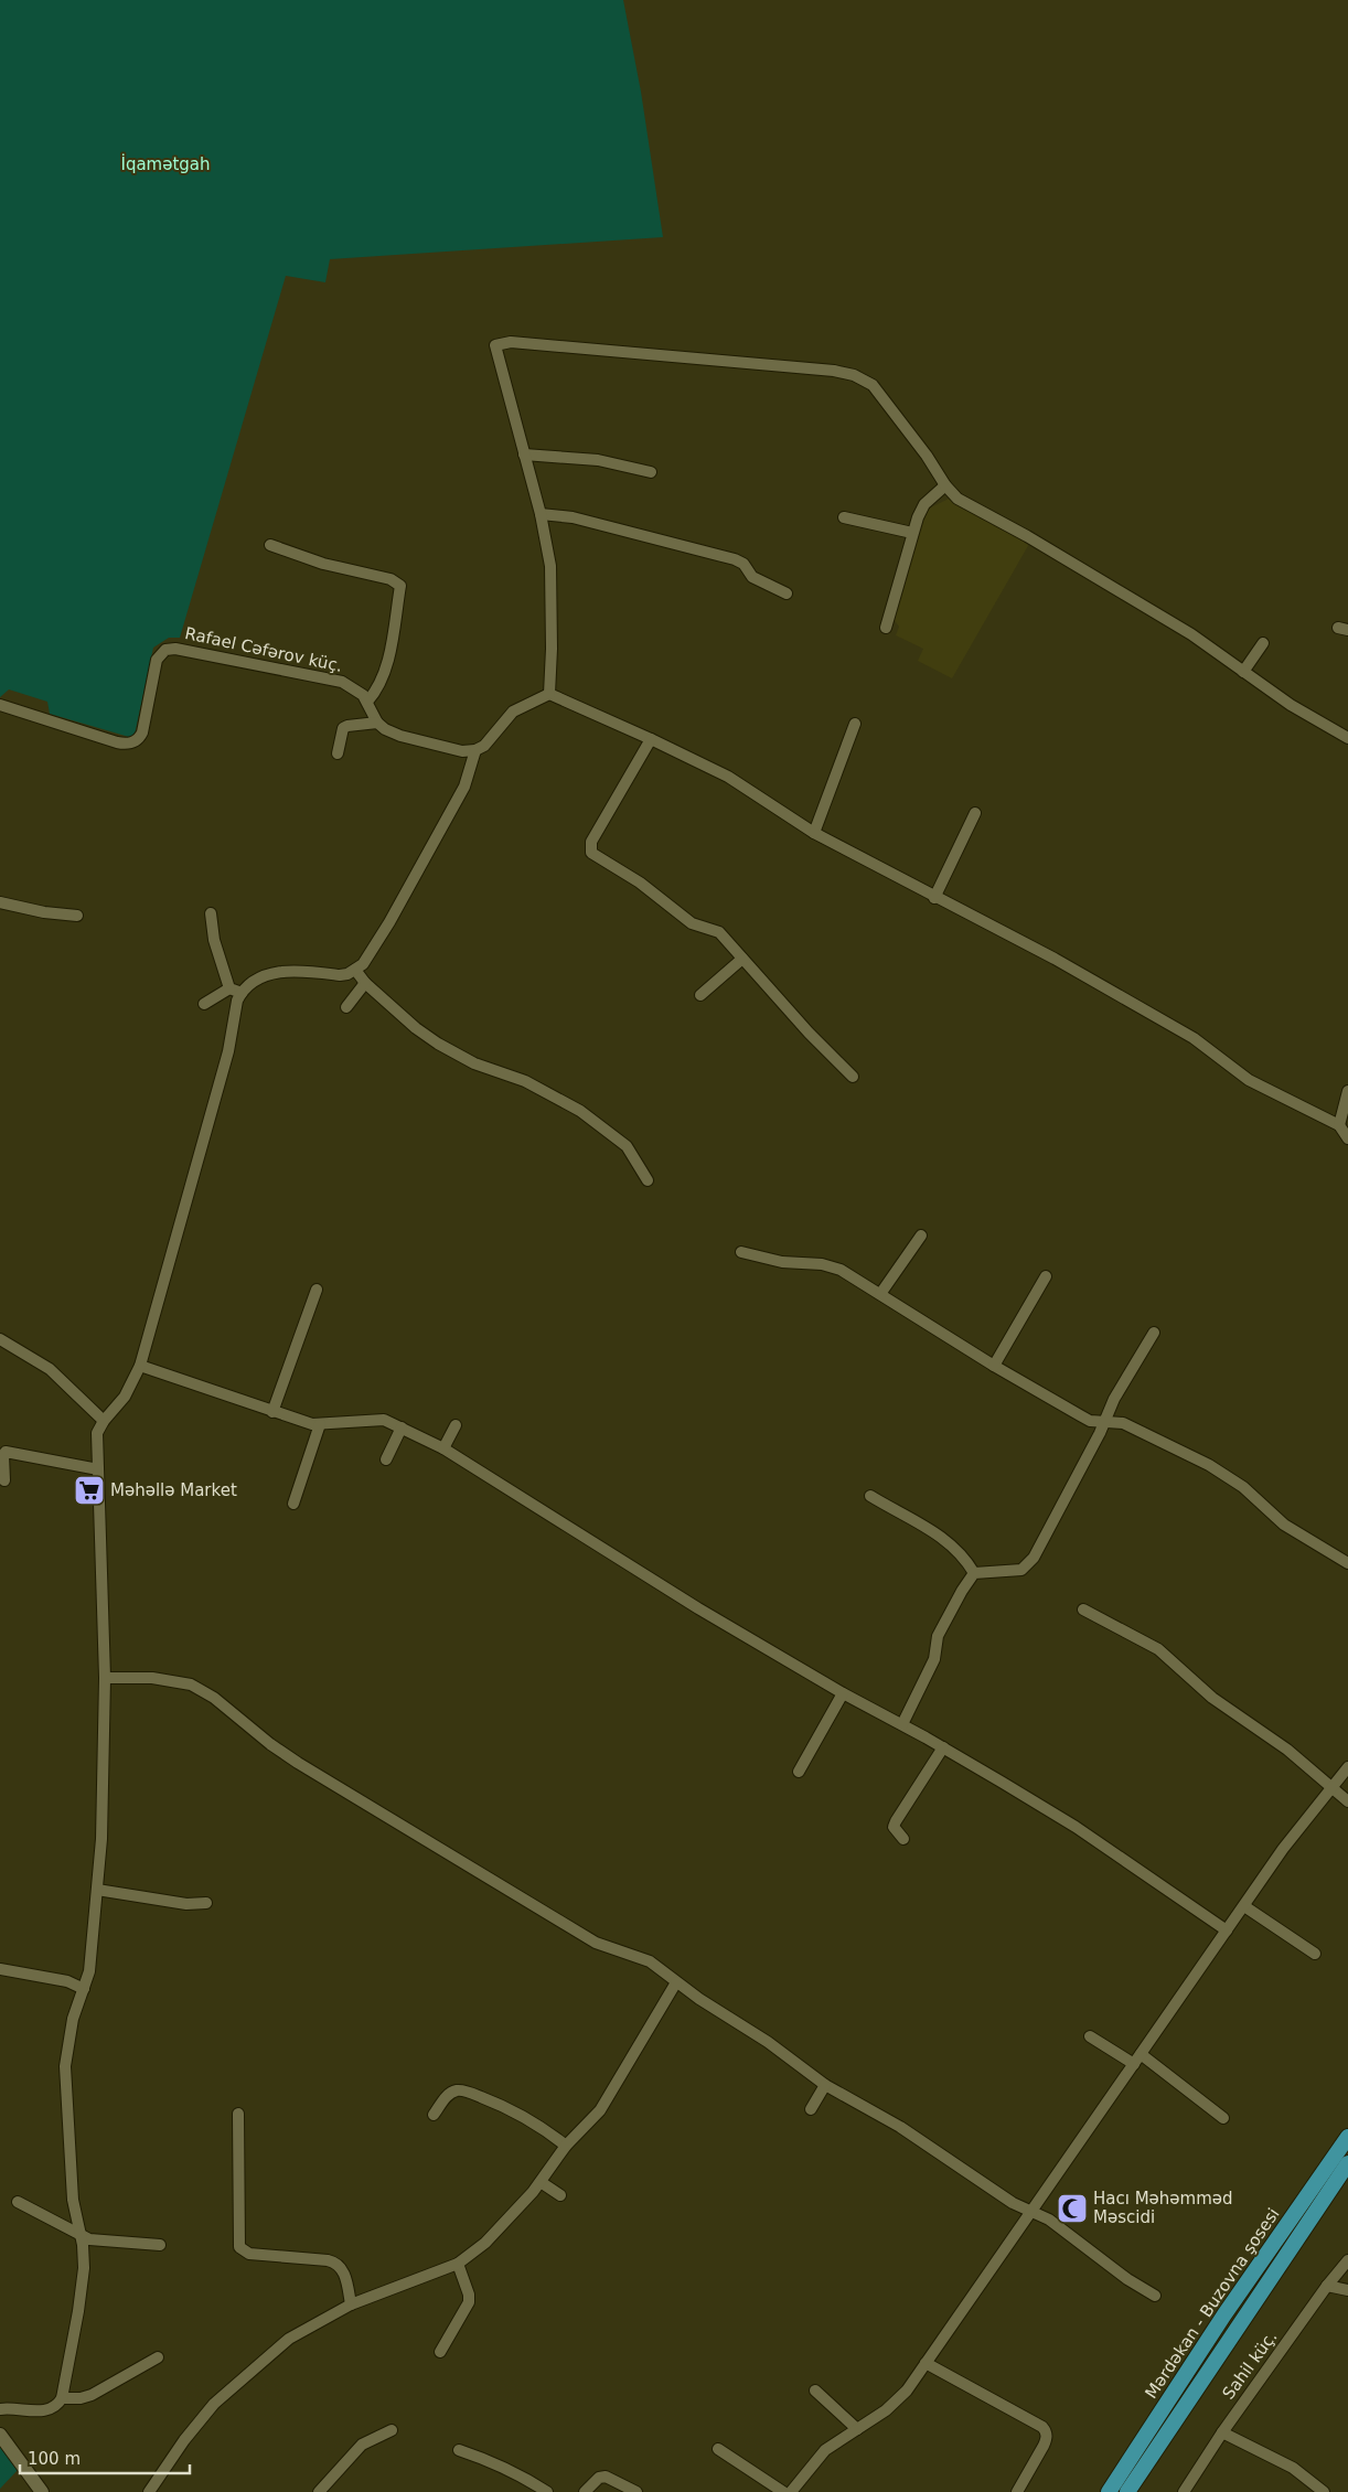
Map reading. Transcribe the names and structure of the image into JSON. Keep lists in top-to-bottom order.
{
  "streets": {
    "main road": ["Mərdəkan - Buzovna şosesi"],
    "street": ["Rafael Cəfərov küç.", "Sahil küç."]
  },
  "parks": ["İqamətgah"],
  "places": {
    "supermarket": ["Məhəllə Market"],
    "mosque": ["Hacı Məhəmməd Məscidi"]
  },
  "scale_bar": "100 m"
}
